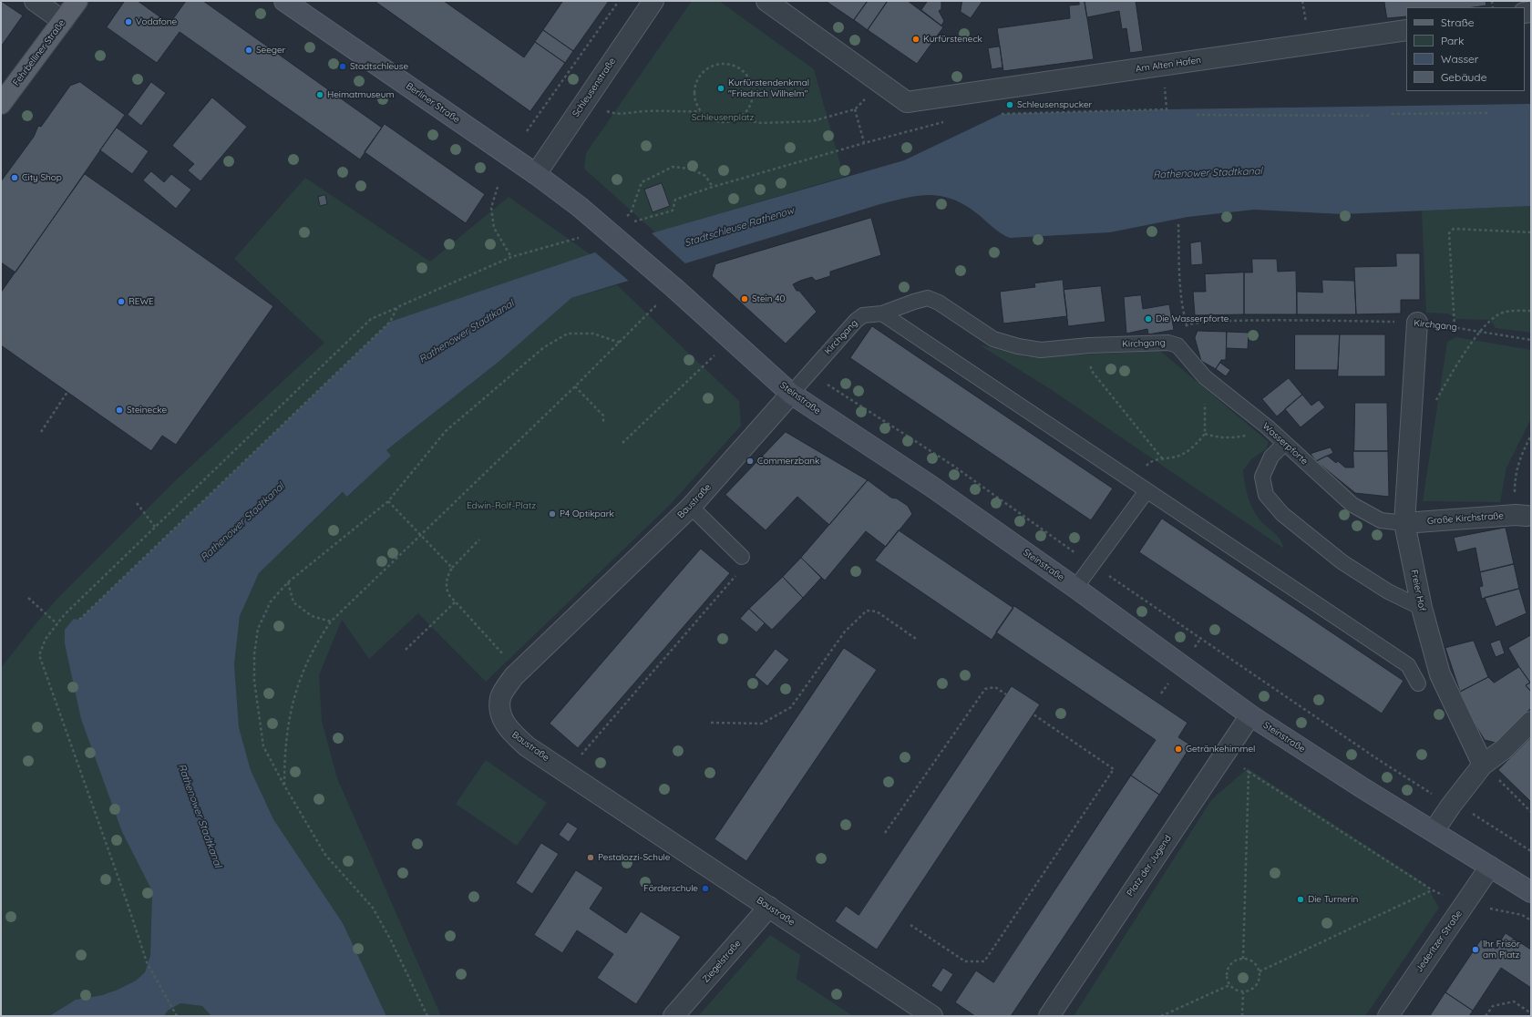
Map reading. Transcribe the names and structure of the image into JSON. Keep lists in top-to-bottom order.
{
  "streets": {
    "main road": ["Fehrbelliner Straße", "Berliner Straße", "Steinstraße"],
    "street": [
      "Am Alten Hafen",
      "Schleusenstraße",
      "Baustraße",
      "Große Kirchstraße",
      "Freier Hof",
      "Platz der Jugend",
      "Jederitzer Straße",
      "Ziegelstraße"
    ],
    "lane": ["Kirchgang", "Wasserpforte"]
  },
  "crossings": [
    ["Schleusenstraße", "Berliner Straße"],
    ["Berliner Straße", "Steinstraße"],
    ["Kirchgang", "Steinstraße"],
    ["Kirchgang", "Wasserpforte"],
    ["Kirchgang", "Baustraße"],
    ["Kirchgang", "Freier Hof"],
    ["Steinstraße", "Baustraße"],
    ["Steinstraße", "Platz der Jugend"],
    ["Steinstraße", "Jederitzer Straße"],
    ["Wasserpforte", "Große Kirchstraße"],
    ["Wasserpforte", "Freier Hof"],
    ["Baustraße", "Ziegelstraße"],
    ["Große Kirchstraße", "Freier Hof"]
  ],
  "water": ["Rathenower Stadtkanal", "Stadtschleuse Rathenow"],
  "parks": ["Schleusenplatz", "Edwin-Rolf-Platz"],
  "places": [
    "Vodafone",
    "Kurfürsteneck",
    "Seeger",
    "Stadtschleuse",
    "Kurfürstendenkmal \"Friedrich Wilhelm\"",
    "Heimatmuseum",
    "Schleusenspucker",
    "City Shop",
    "Stein 40",
    "REWE",
    "Die Wasserpforte",
    "Steinecke",
    "Commerzbank",
    "P4 Optikpark",
    "Getränkehimmel",
    "Pestalozzi-Schule",
    "Förderschule",
    "Die Turnerin",
    "Ihr Frisör am Platz"
  ],
  "legend": [
    "Straße",
    "Park",
    "Wasser",
    "Gebäude"
  ]
}
